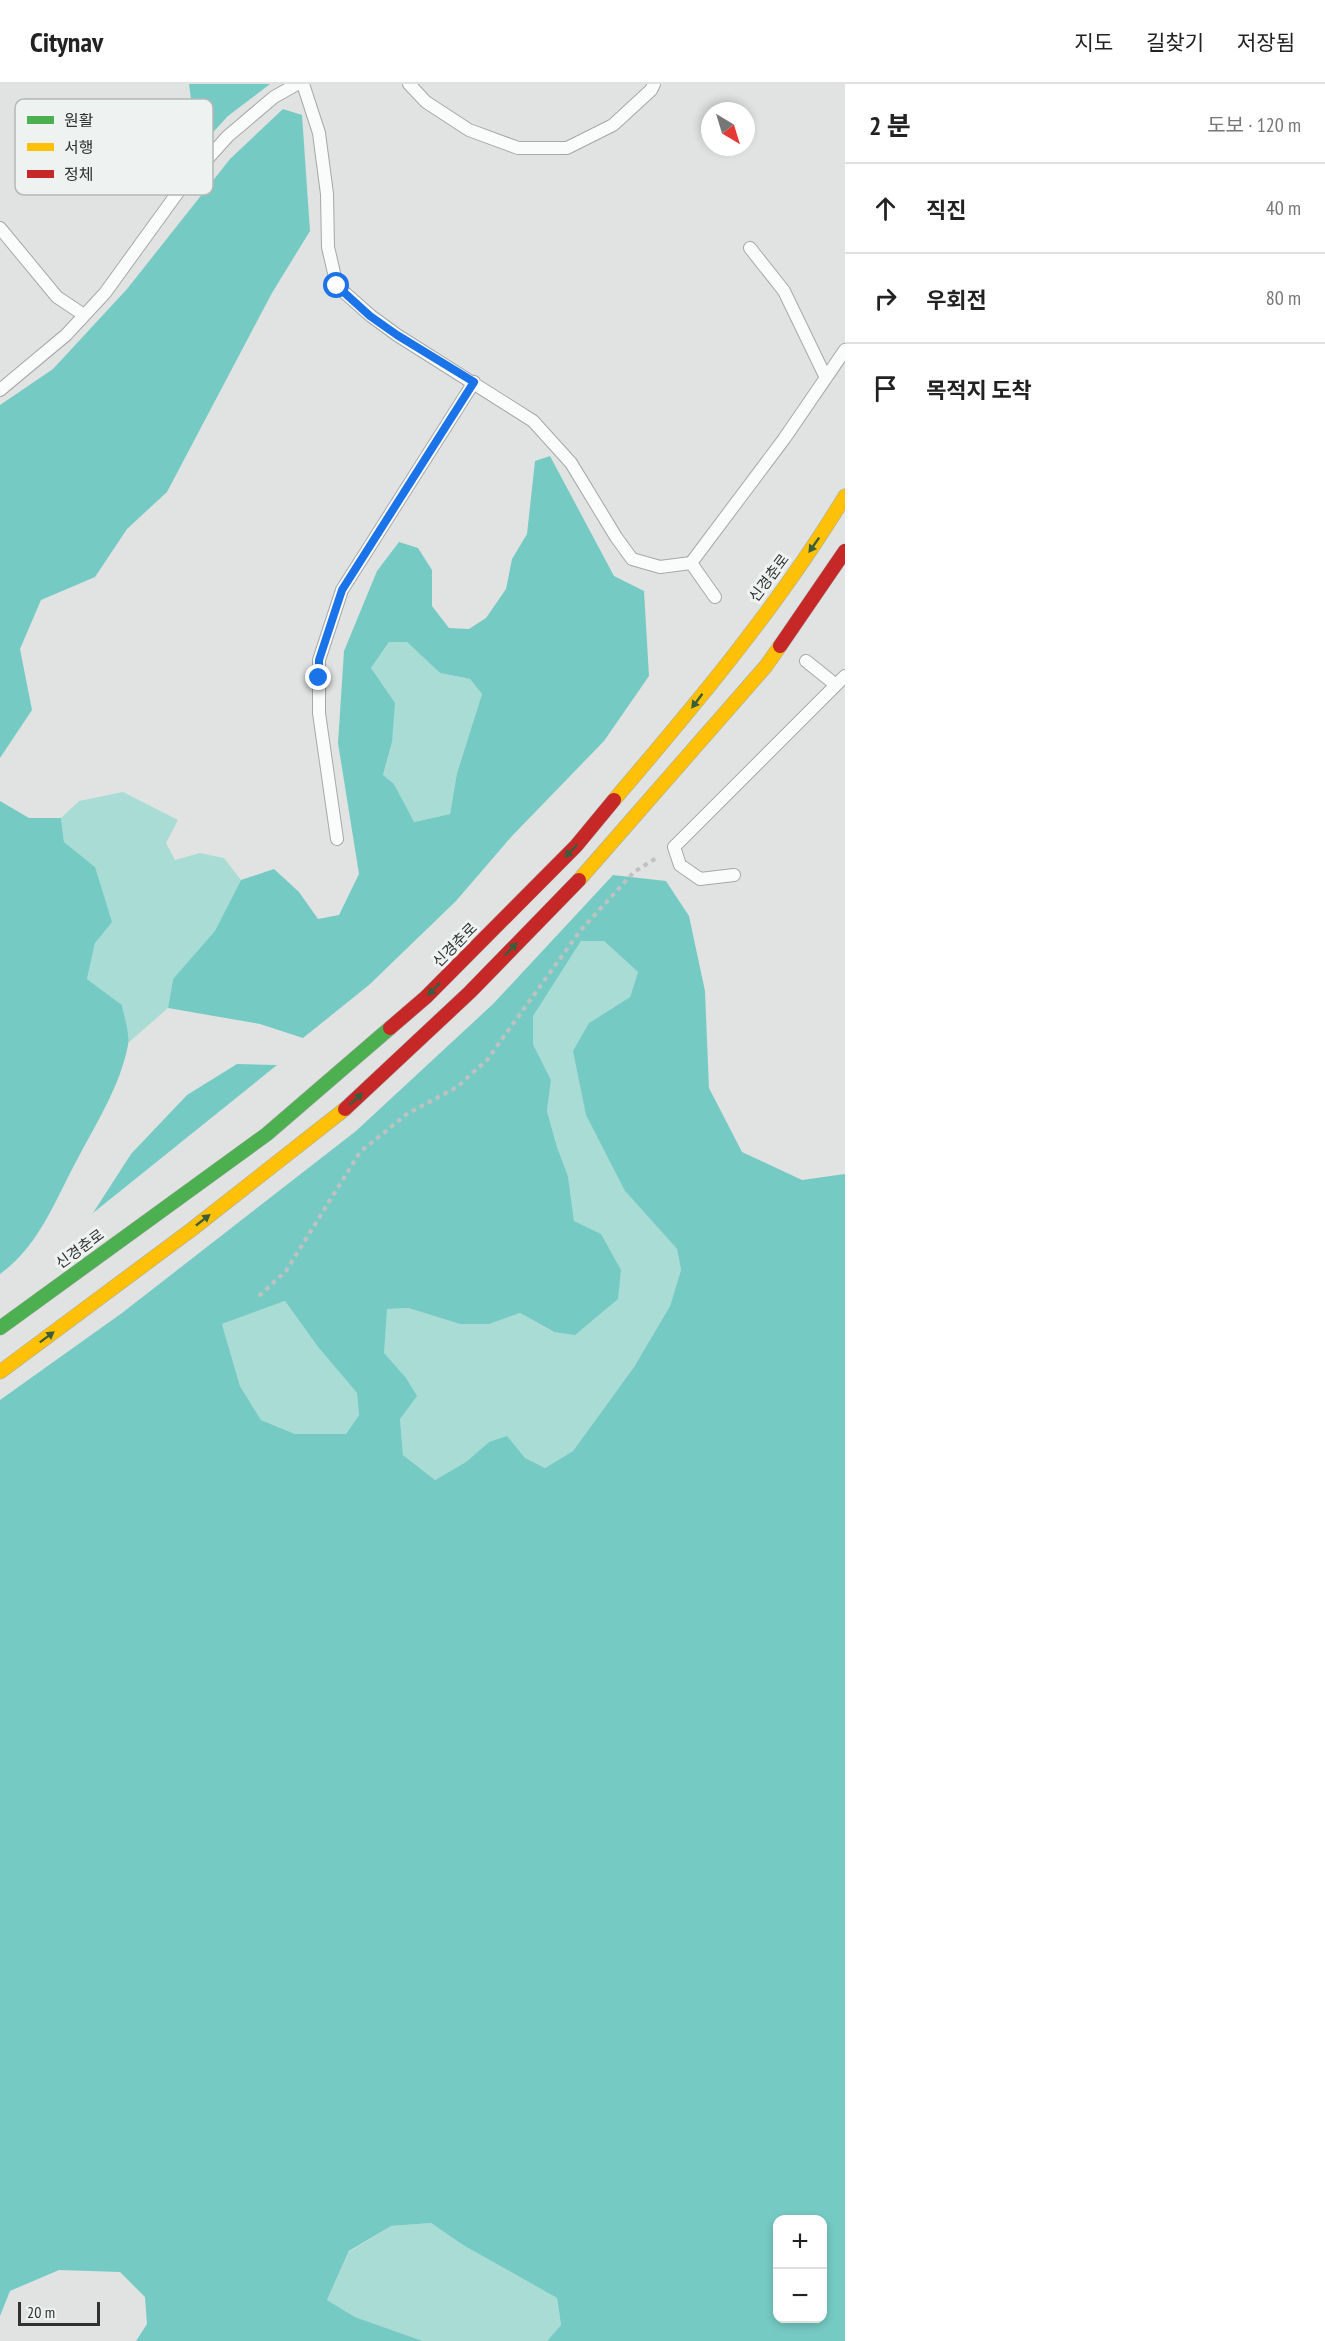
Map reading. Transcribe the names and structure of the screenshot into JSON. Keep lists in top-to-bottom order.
{
  "streets": {
    "highway": ["신경춘로"]
  },
  "legend": ["원활", "서행", "정체"],
  "scale_bar": "20 m",
  "north": "bottom right",
  "page": {
    "header": "Citynav",
    "nav": ["지도", "길찾기", "저장됨"],
    "heading": ["2 분", "도보 · 120 m"],
    "list": [
      ["직진", "40 m"],
      ["우회전", "80 m"],
      "목적지 도착"
    ],
    "map_buttons": ["+", "−"],
    "scale": "20 m"
  }
}
